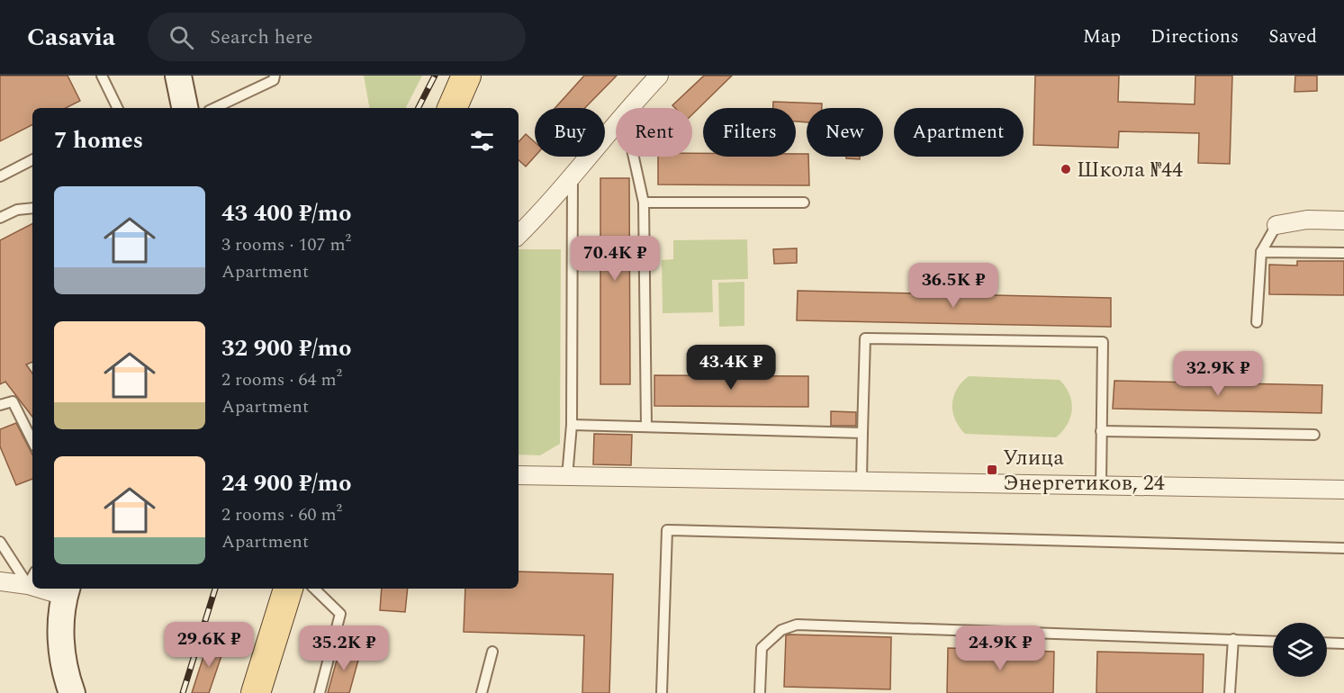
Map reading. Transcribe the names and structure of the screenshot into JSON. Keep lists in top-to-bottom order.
{
  "places": {
    "other": ["Школа №44"],
    "transit": ["Улица Энергетиков, 24"]
  },
  "page": {
    "header": "Casavia",
    "search": "Search here",
    "nav": ["Map", "Directions", "Saved"],
    "chip": [
      "Buy",
      "Rent",
      "Filters",
      "New",
      "Apartment"
    ],
    "heading": "7 homes",
    "list": [
      {
        "name": "43 400 ₽/mo",
        "note": "3 rooms · 107 m² · Apartment"
      },
      {
        "name": "32 900 ₽/mo",
        "note": "2 rooms · 64 m² · Apartment"
      },
      {
        "name": "24 900 ₽/mo",
        "note": "2 rooms · 60 m² · Apartment"
      }
    ],
    "price": [
      "70.4K ₽",
      "36.5K ₽",
      "43.4K ₽",
      "32.9K ₽",
      "29.6K ₽",
      "35.2K ₽",
      "24.9K ₽"
    ]
  }
}
